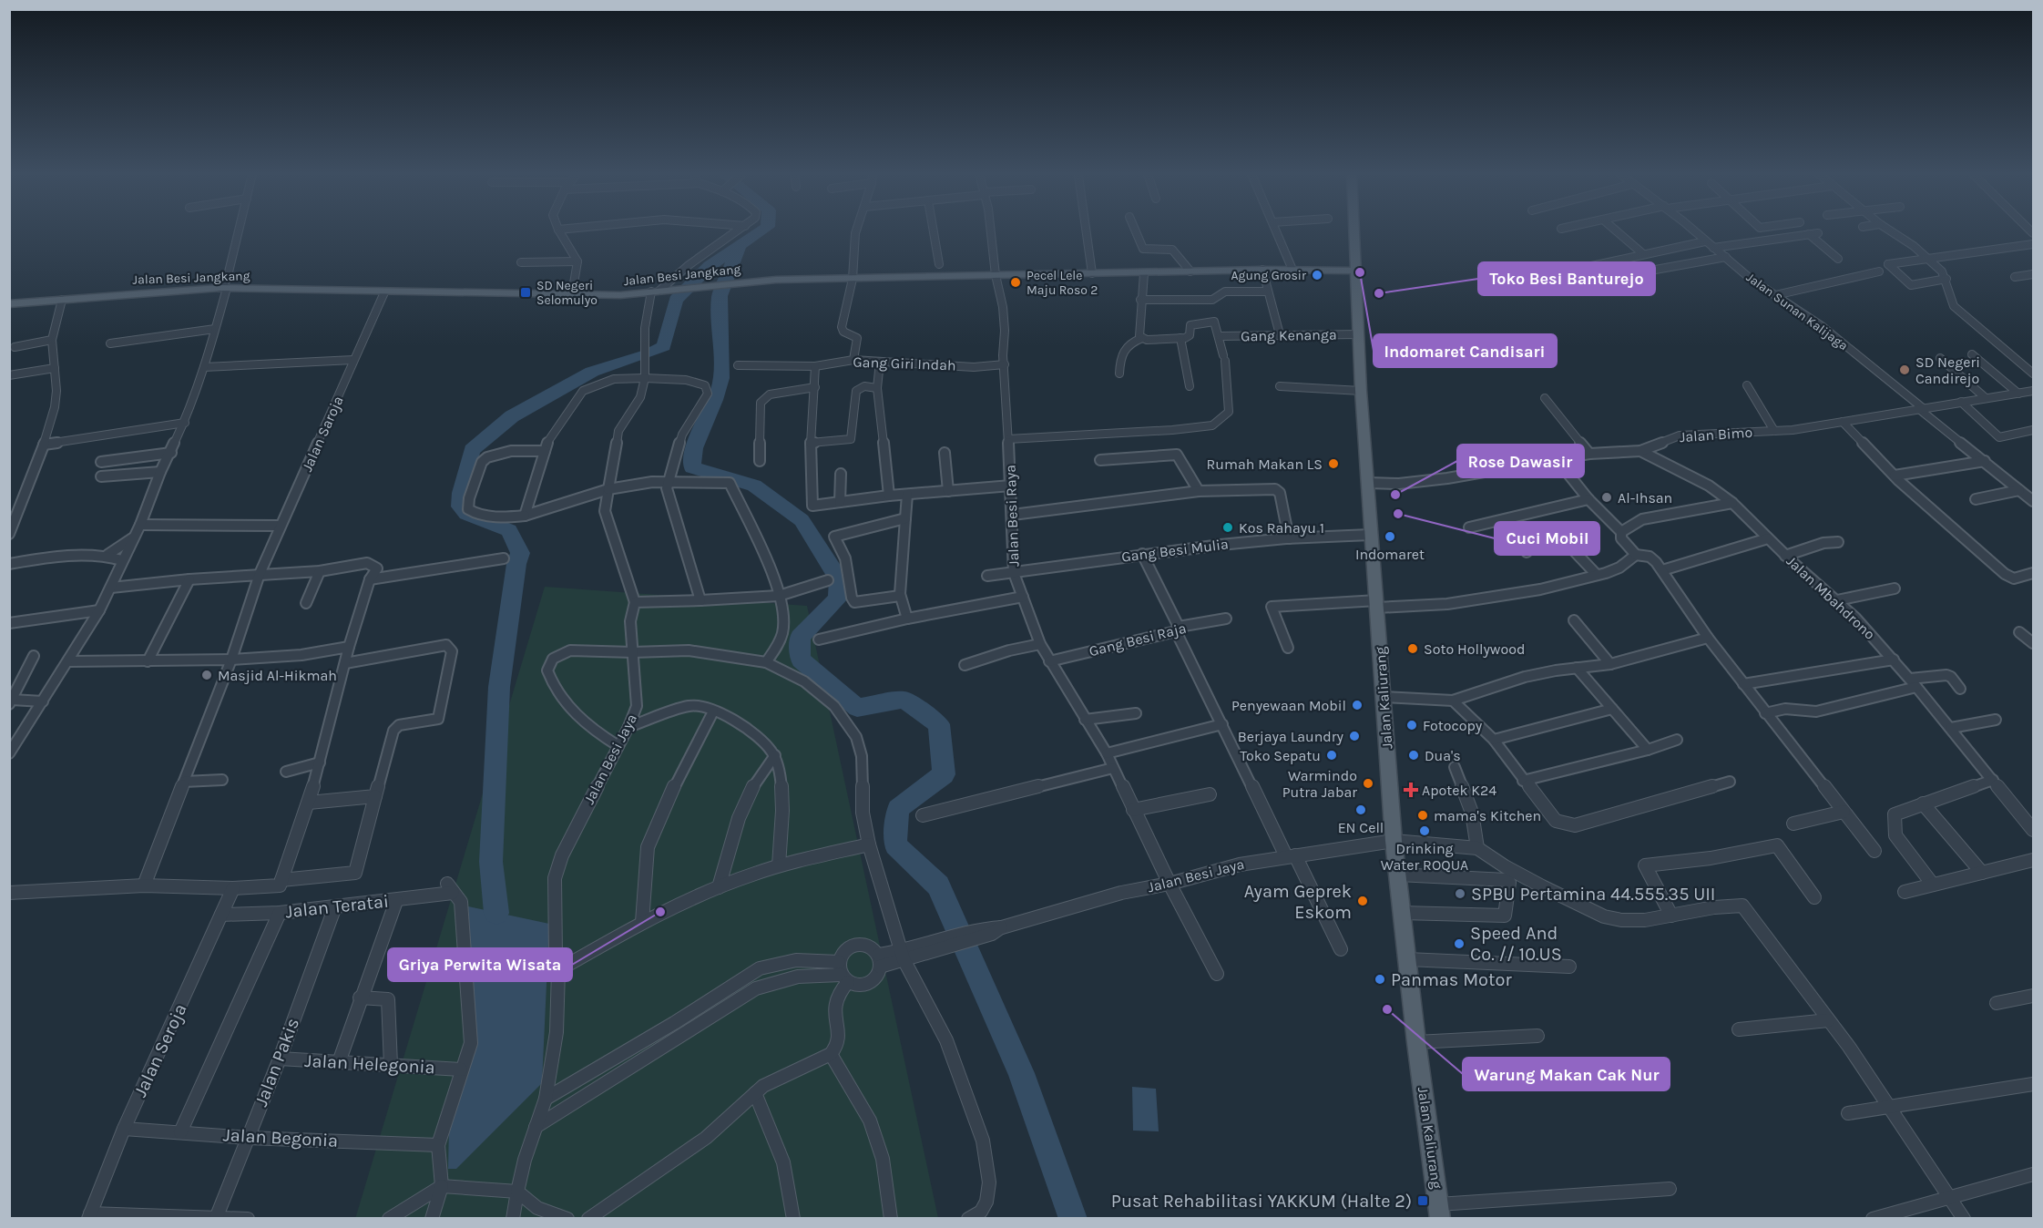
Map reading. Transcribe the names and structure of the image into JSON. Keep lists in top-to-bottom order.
{
  "streets": {
    "main road": ["Jalan Besi Jangkang", "Jalan Kaliurang"],
    "street": [
      "Jalan Sunan Kalijaga",
      "Gang Kenanga",
      "Gang Giri Indah",
      "Jalan Saroja",
      "Jalan Bimo",
      "Jalan Besi Raya",
      "Gang Besi Mulia",
      "Jalan Mbahdrono",
      "Gang Besi Raja",
      "Jalan Besi Jaya",
      "Jalan Teratai",
      "Jalan Seroja",
      "Jalan Pakis",
      "Jalan Helegonia",
      "Jalan Begonia"
    ]
  },
  "crossings": [
    ["Jalan Besi Jangkang", "Jalan Saroja"],
    ["Jalan Besi Jangkang", "Jalan Besi Raya"],
    ["Jalan Besi Jangkang", "Jalan Kaliurang"],
    ["Jalan Sunan Kalijaga", "Jalan Bimo"],
    ["Gang Kenanga", "Jalan Kaliurang"],
    ["Gang Giri Indah", "Jalan Besi Raya"],
    ["Jalan Bimo", "Jalan Mbahdrono"],
    ["Jalan Bimo", "Jalan Kaliurang"],
    ["Jalan Besi Raya", "Gang Besi Mulia"],
    ["Jalan Besi Raya", "Gang Besi Raja"],
    ["Jalan Besi Raya", "Jalan Besi Jaya"],
    ["Gang Besi Mulia", "Jalan Kaliurang"],
    ["Jalan Kaliurang", "Jalan Besi Jaya"],
    ["Jalan Teratai", "Jalan Seroja"],
    ["Jalan Teratai", "Jalan Pakis"],
    ["Jalan Teratai", "Jalan Helegonia"],
    ["Jalan Seroja", "Jalan Begonia"],
    ["Jalan Pakis", "Jalan Helegonia"],
    ["Jalan Pakis", "Jalan Begonia"]
  ],
  "places": {
    "other": [
      "Indomaret Candisari",
      "Agung Grosir",
      "Pecel Lele Maju Roso 2",
      "Toko Besi Banturejo",
      "SD Negeri Candirejo",
      "Rumah Makan LS",
      "Rose Dawasir",
      "Al-Ihsan",
      "Cuci Mobil",
      "Kos Rahayu 1",
      "Indomaret",
      "Soto Hollywood",
      "Masjid Al-Hikmah",
      "Penyewaan Mobil",
      "Fotocopy",
      "Berjaya Laundry",
      "Toko Sepatu",
      "Dua's",
      "Warmindo Putra Jabar",
      "EN Cell",
      "mama's Kitchen",
      "Drinking Water ROQUA",
      "SPBU Pertamina 44.555.35 UII",
      "Ayam Geprek Eskom",
      "Griya Perwita Wisata",
      "Speed And Co. // 10.US",
      "Panmas Motor",
      "Warung Makan Cak Nur"
    ],
    "transit": ["SD Negeri Selomulyo", "Pusat Rehabilitasi YAKKUM (Halte 2)"],
    "health": ["Apotek K24"]
  }
}
